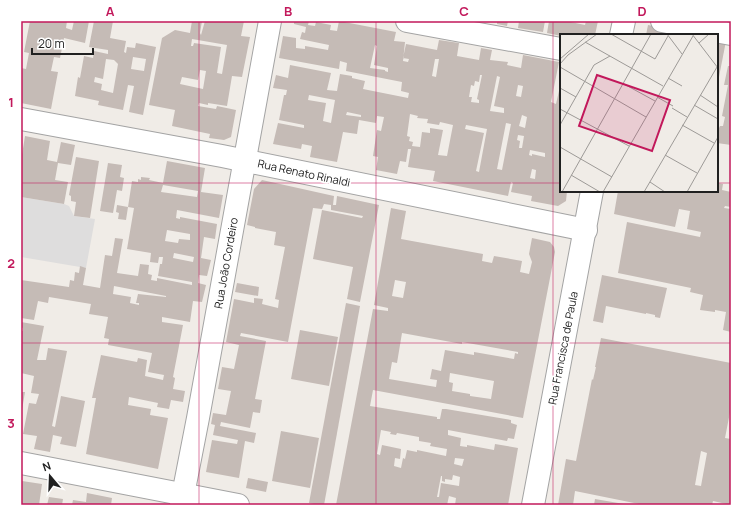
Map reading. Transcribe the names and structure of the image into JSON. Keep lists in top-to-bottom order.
{
  "streets": {
    "street": ["Rua Renato Rinaldi", "Rua João Cordeiro", "Rua Francisca de Paula"]
  },
  "crossings": [
    ["Rua Renato Rinaldi", "Rua João Cordeiro"],
    ["Rua Renato Rinaldi", "Rua Francisca de Paula"]
  ],
  "scale_bar": "20 m",
  "north": "top",
  "grid": {
    "columns": [
      "A",
      "B",
      "C",
      "D"
    ],
    "rows": ["1", "2", "3"]
  }
}
